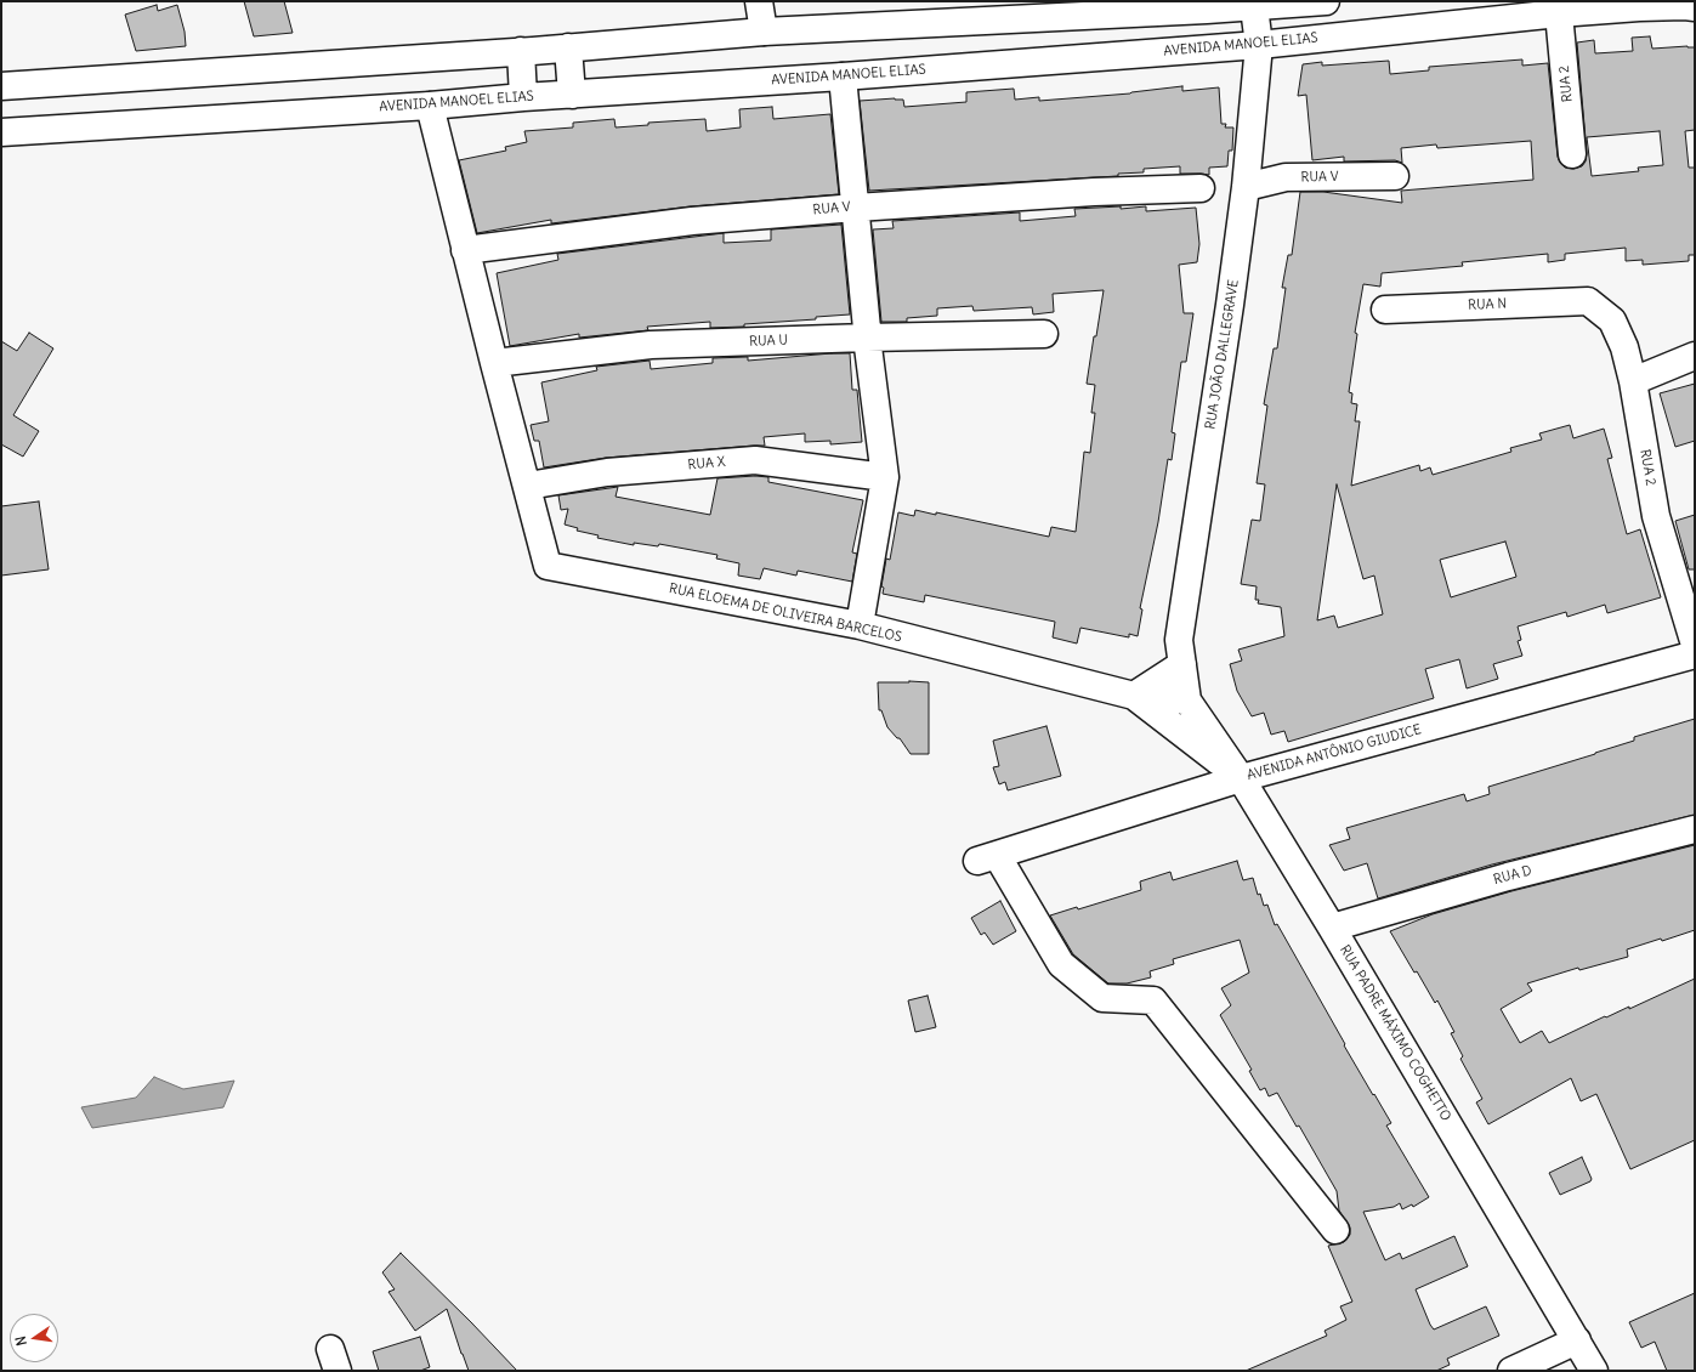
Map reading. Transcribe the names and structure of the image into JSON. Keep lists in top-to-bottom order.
{
  "streets": {
    "street": [
      "AVENIDA MANOEL ELIAS",
      "RUA 2",
      "RUA V",
      "RUA N",
      "RUA U",
      "RUA JOÃO DALLEGRAVE",
      "RUA X",
      "RUA ELOEMA DE OLIVEIRA BARCELOS",
      "AVENIDA ANTÔNIO GIUDICE",
      "RUA D",
      "RUA PADRE MÁXIMO COGHETTO"
    ]
  },
  "crossings": [
    ["AVENIDA MANOEL ELIAS", "RUA 2"],
    ["AVENIDA MANOEL ELIAS", "RUA JOÃO DALLEGRAVE"],
    ["RUA 2", "RUA N"],
    ["RUA V", "RUA JOÃO DALLEGRAVE"],
    ["RUA JOÃO DALLEGRAVE", "RUA ELOEMA DE OLIVEIRA BARCELOS"],
    ["RUA JOÃO DALLEGRAVE", "RUA PADRE MÁXIMO COGHETTO"],
    ["RUA X", "RUA ELOEMA DE OLIVEIRA BARCELOS"],
    ["RUA ELOEMA DE OLIVEIRA BARCELOS", "RUA PADRE MÁXIMO COGHETTO"],
    ["AVENIDA ANTÔNIO GIUDICE", "RUA PADRE MÁXIMO COGHETTO"],
    ["RUA D", "RUA PADRE MÁXIMO COGHETTO"]
  ],
  "north": "left"
}
